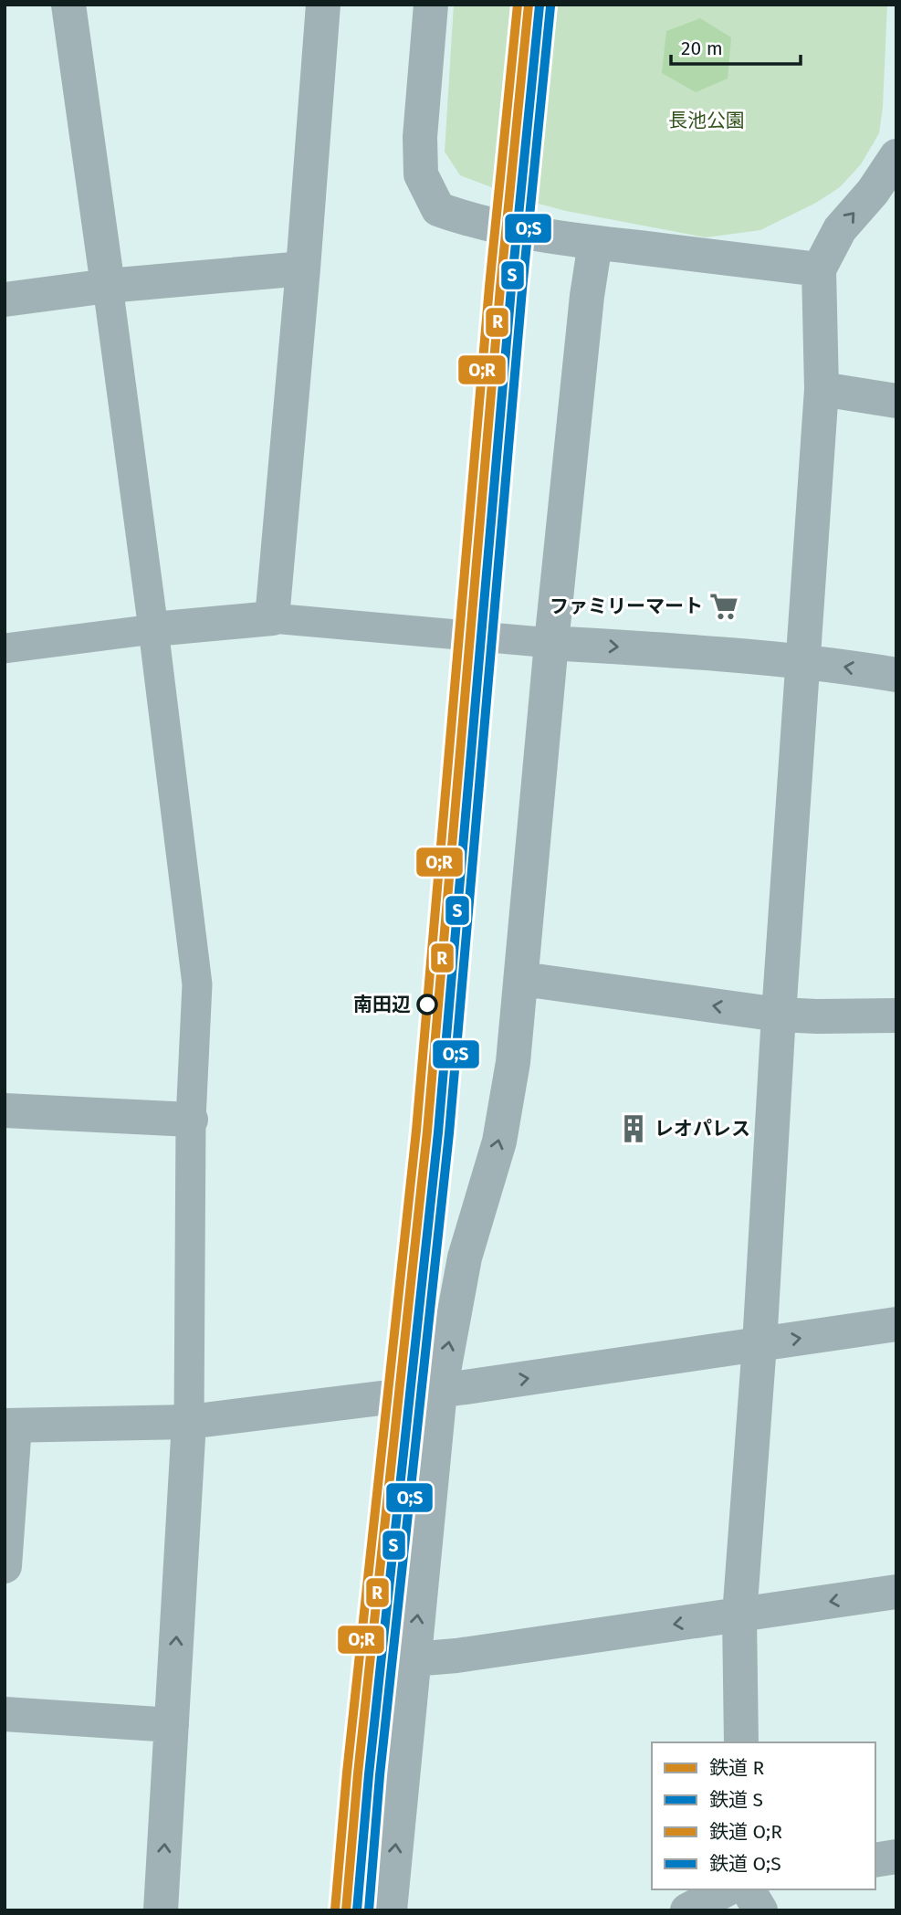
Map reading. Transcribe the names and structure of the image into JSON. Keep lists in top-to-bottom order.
{
  "parks": ["長池公園"],
  "places": {
    "supermarket": ["ファミリーマート"],
    "other": ["南田辺"],
    "building": ["レオパレス"]
  },
  "lines": [
    "rail line R",
    "rail line O;R",
    "rail line S",
    "rail line O;S"
  ],
  "legend": [
    "鉄道 R",
    "鉄道 S",
    "鉄道 O;R",
    "鉄道 O;S"
  ],
  "scale_bar": "20 m"
}
